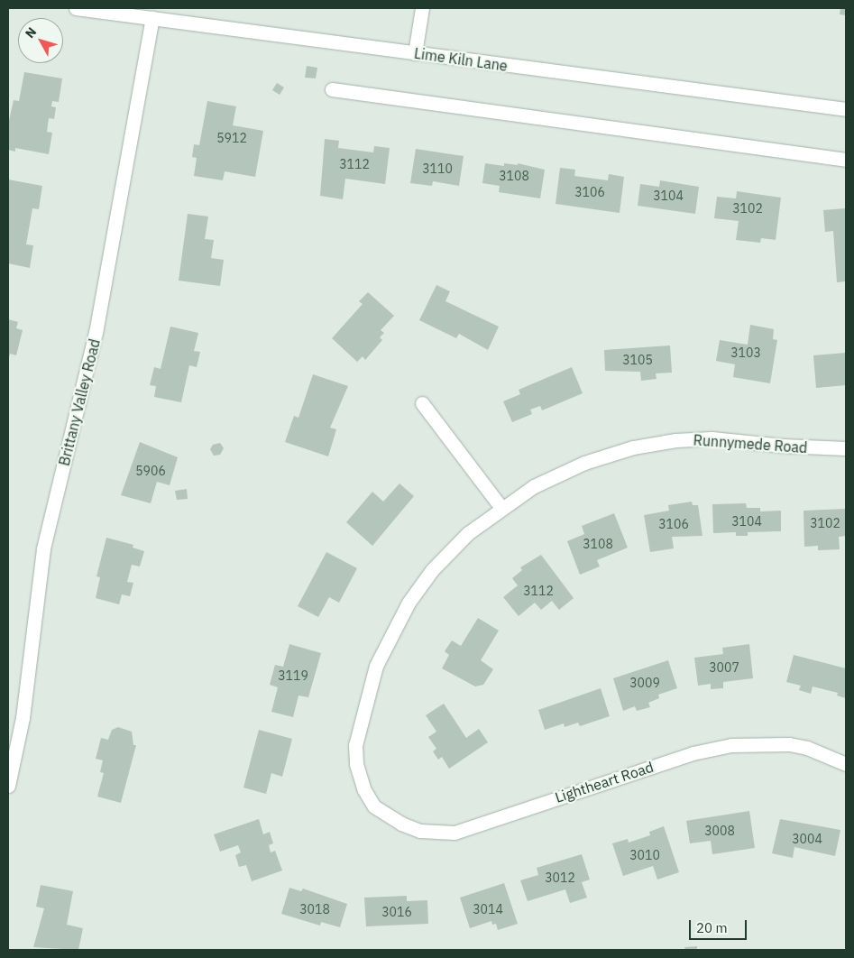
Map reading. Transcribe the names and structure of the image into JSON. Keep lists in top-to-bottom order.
{
  "streets": {
    "street": [
      "Lime Kiln Lane",
      "Brittany Valley Road",
      "Runnymede Road",
      "Lightheart Road"
    ]
  },
  "crossings": [
    ["Lime Kiln Lane", "Brittany Valley Road"],
    ["Runnymede Road", "Lightheart Road"]
  ],
  "house_numbers": [
    "5912",
    "3112",
    "3110",
    "3108",
    "3106",
    "3104",
    "3102",
    "3103",
    "3105",
    "5906",
    "3104",
    "3102",
    "3106",
    "3108",
    "3112",
    "3007",
    "3119",
    "3009",
    "3008",
    "3004",
    "3010",
    "3012",
    "3018",
    "3014",
    "3016"
  ],
  "scale_bar": "20 m",
  "north": "top left"
}
